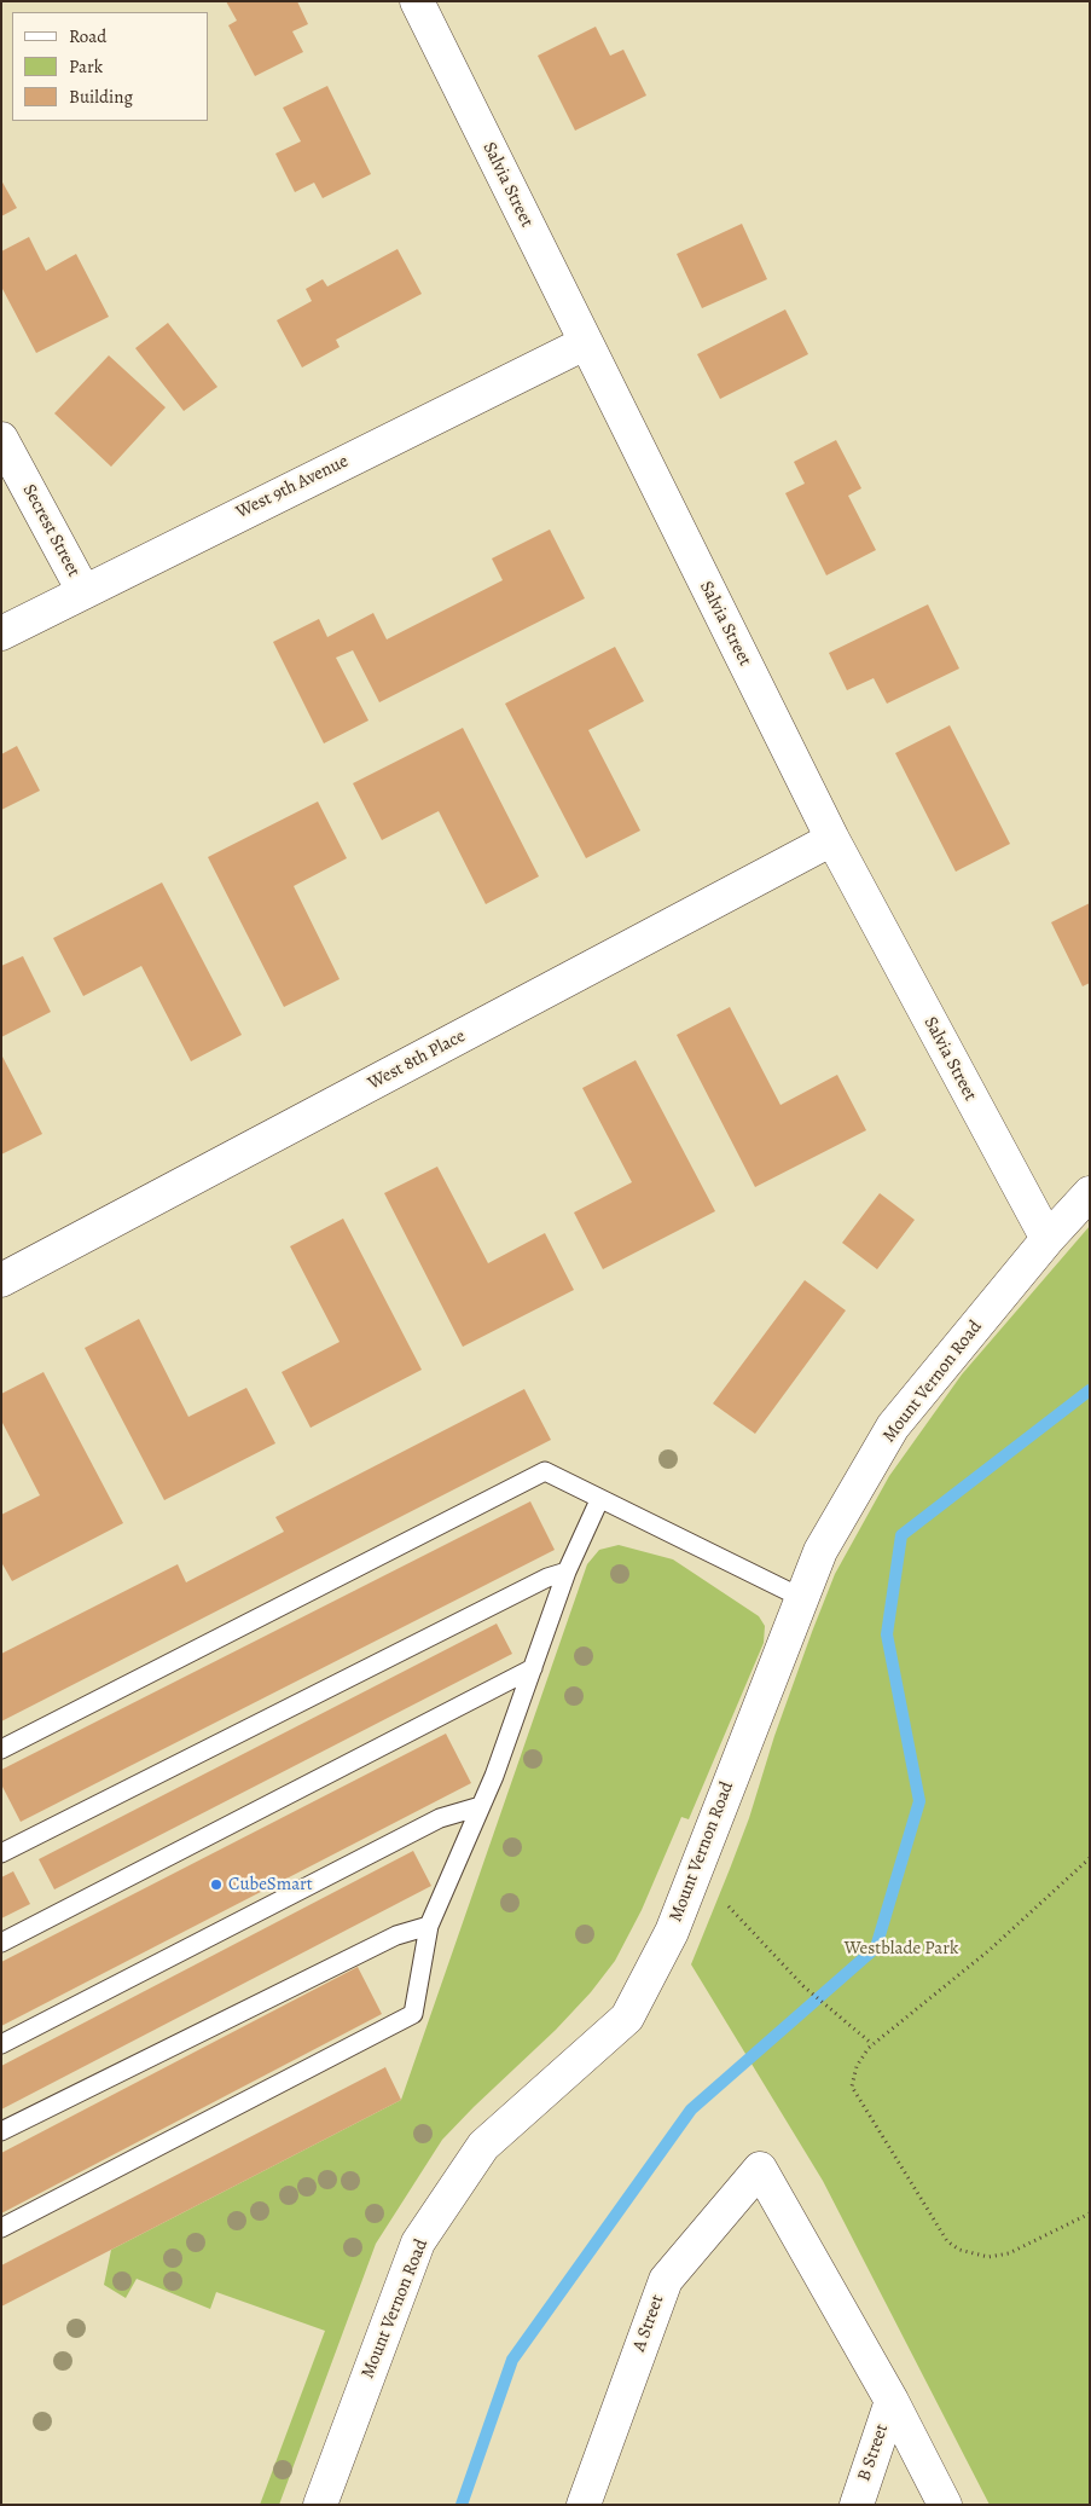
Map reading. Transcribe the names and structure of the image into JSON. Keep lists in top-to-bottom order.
{
  "streets": {
    "street": [
      "Salvia Street",
      "West 9th Avenue",
      "Secrest Street",
      "West 8th Place",
      "Mount Vernon Road",
      "A Street",
      "B Street"
    ]
  },
  "crossings": [
    ["Salvia Street", "West 9th Avenue"],
    ["Salvia Street", "West 8th Place"],
    ["Salvia Street", "Mount Vernon Road"],
    ["West 9th Avenue", "Secrest Street"],
    ["A Street", "B Street"]
  ],
  "parks": ["Westblade Park"],
  "places": ["CubeSmart"],
  "legend": ["Road", "Park", "Building"]
}
